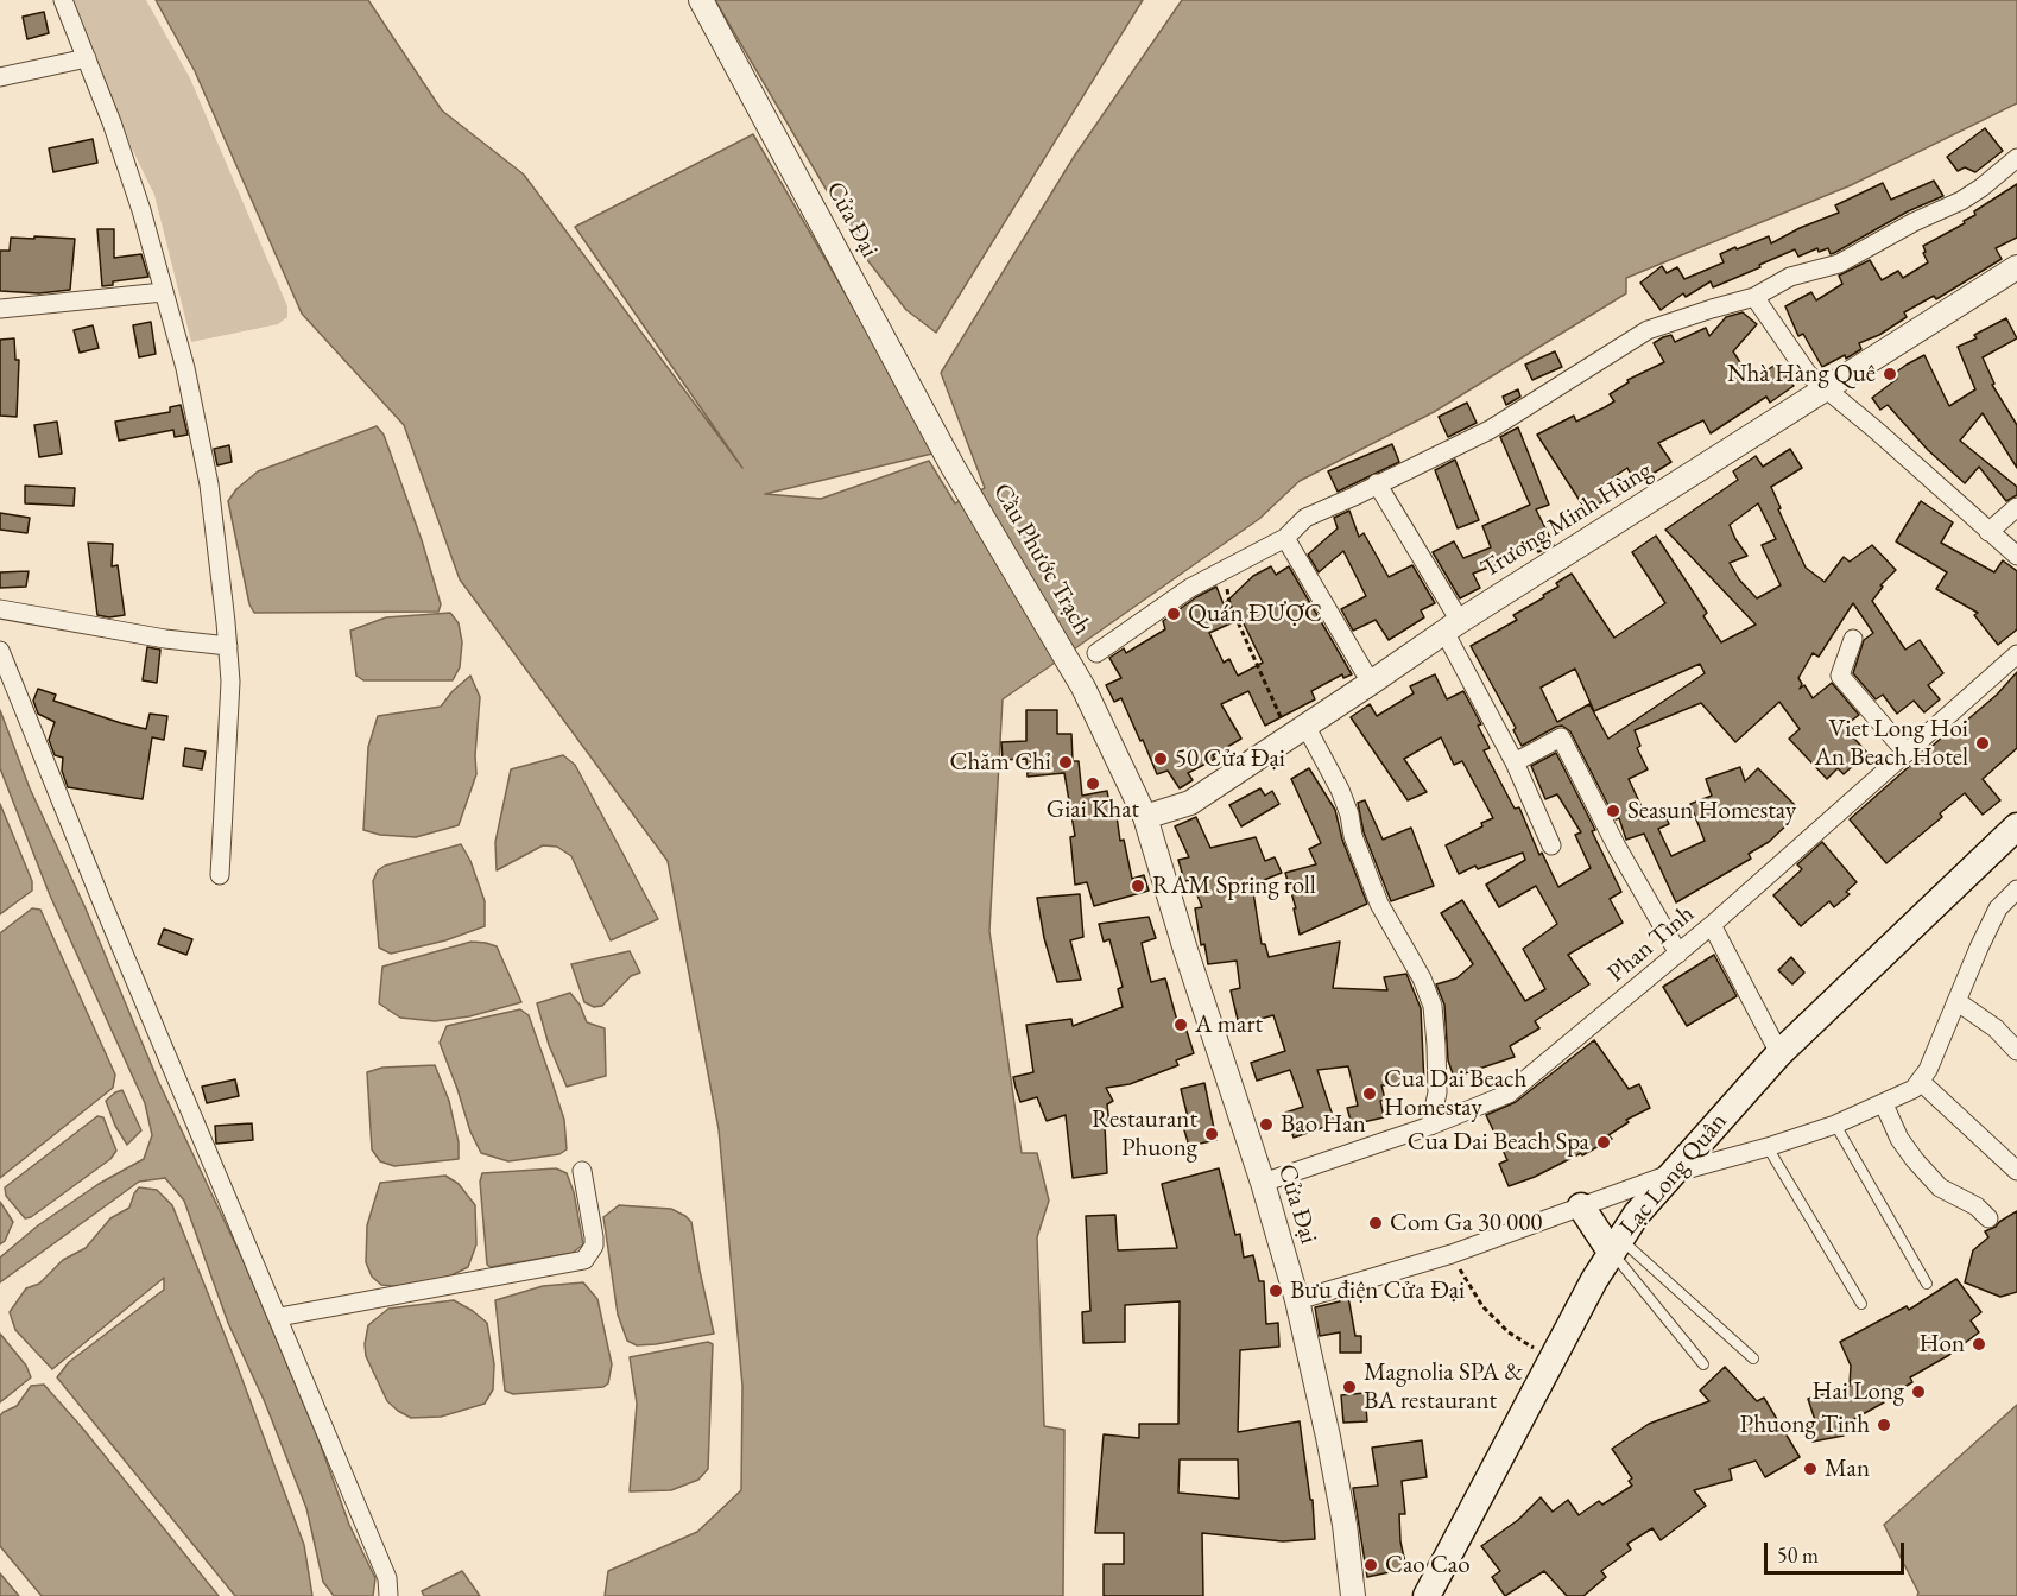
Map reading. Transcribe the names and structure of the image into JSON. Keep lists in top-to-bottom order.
{
  "streets": {
    "main road": ["Lạc Long Quân"],
    "street": [
      "Cửa Đại",
      "Trương Minh Hùng",
      "Cầu Phước Trạch",
      "Phan Tình"
    ]
  },
  "crossings": [
    ["Cửa Đại", "Trương Minh Hùng"],
    ["Cửa Đại", "Cầu Phước Trạch"],
    ["Cửa Đại", "Phan Tình"]
  ],
  "places": [
    "Nhà Hàng Quê",
    "Quán ĐƯỢC",
    "Viet Long Hoi An Beach Hotel",
    "50 Cửa Đại",
    "Chăm Chỉ",
    "Giai Khat",
    "Seasun Homestay",
    "RAM Spring roll",
    "A mart",
    "Cua Dai Beach Homestay",
    "Bao Han",
    "Restaurant Phuong",
    "Cua Dai Beach Spa",
    "Com Ga 30 000",
    "Bưu điện Cửa Đại",
    "Hon",
    "Magnolia SPA & BA restaurant",
    "Hai Long",
    "Phuong Tinh",
    "Man",
    "Cao Cao"
  ],
  "scale_bar": "50 m"
}
